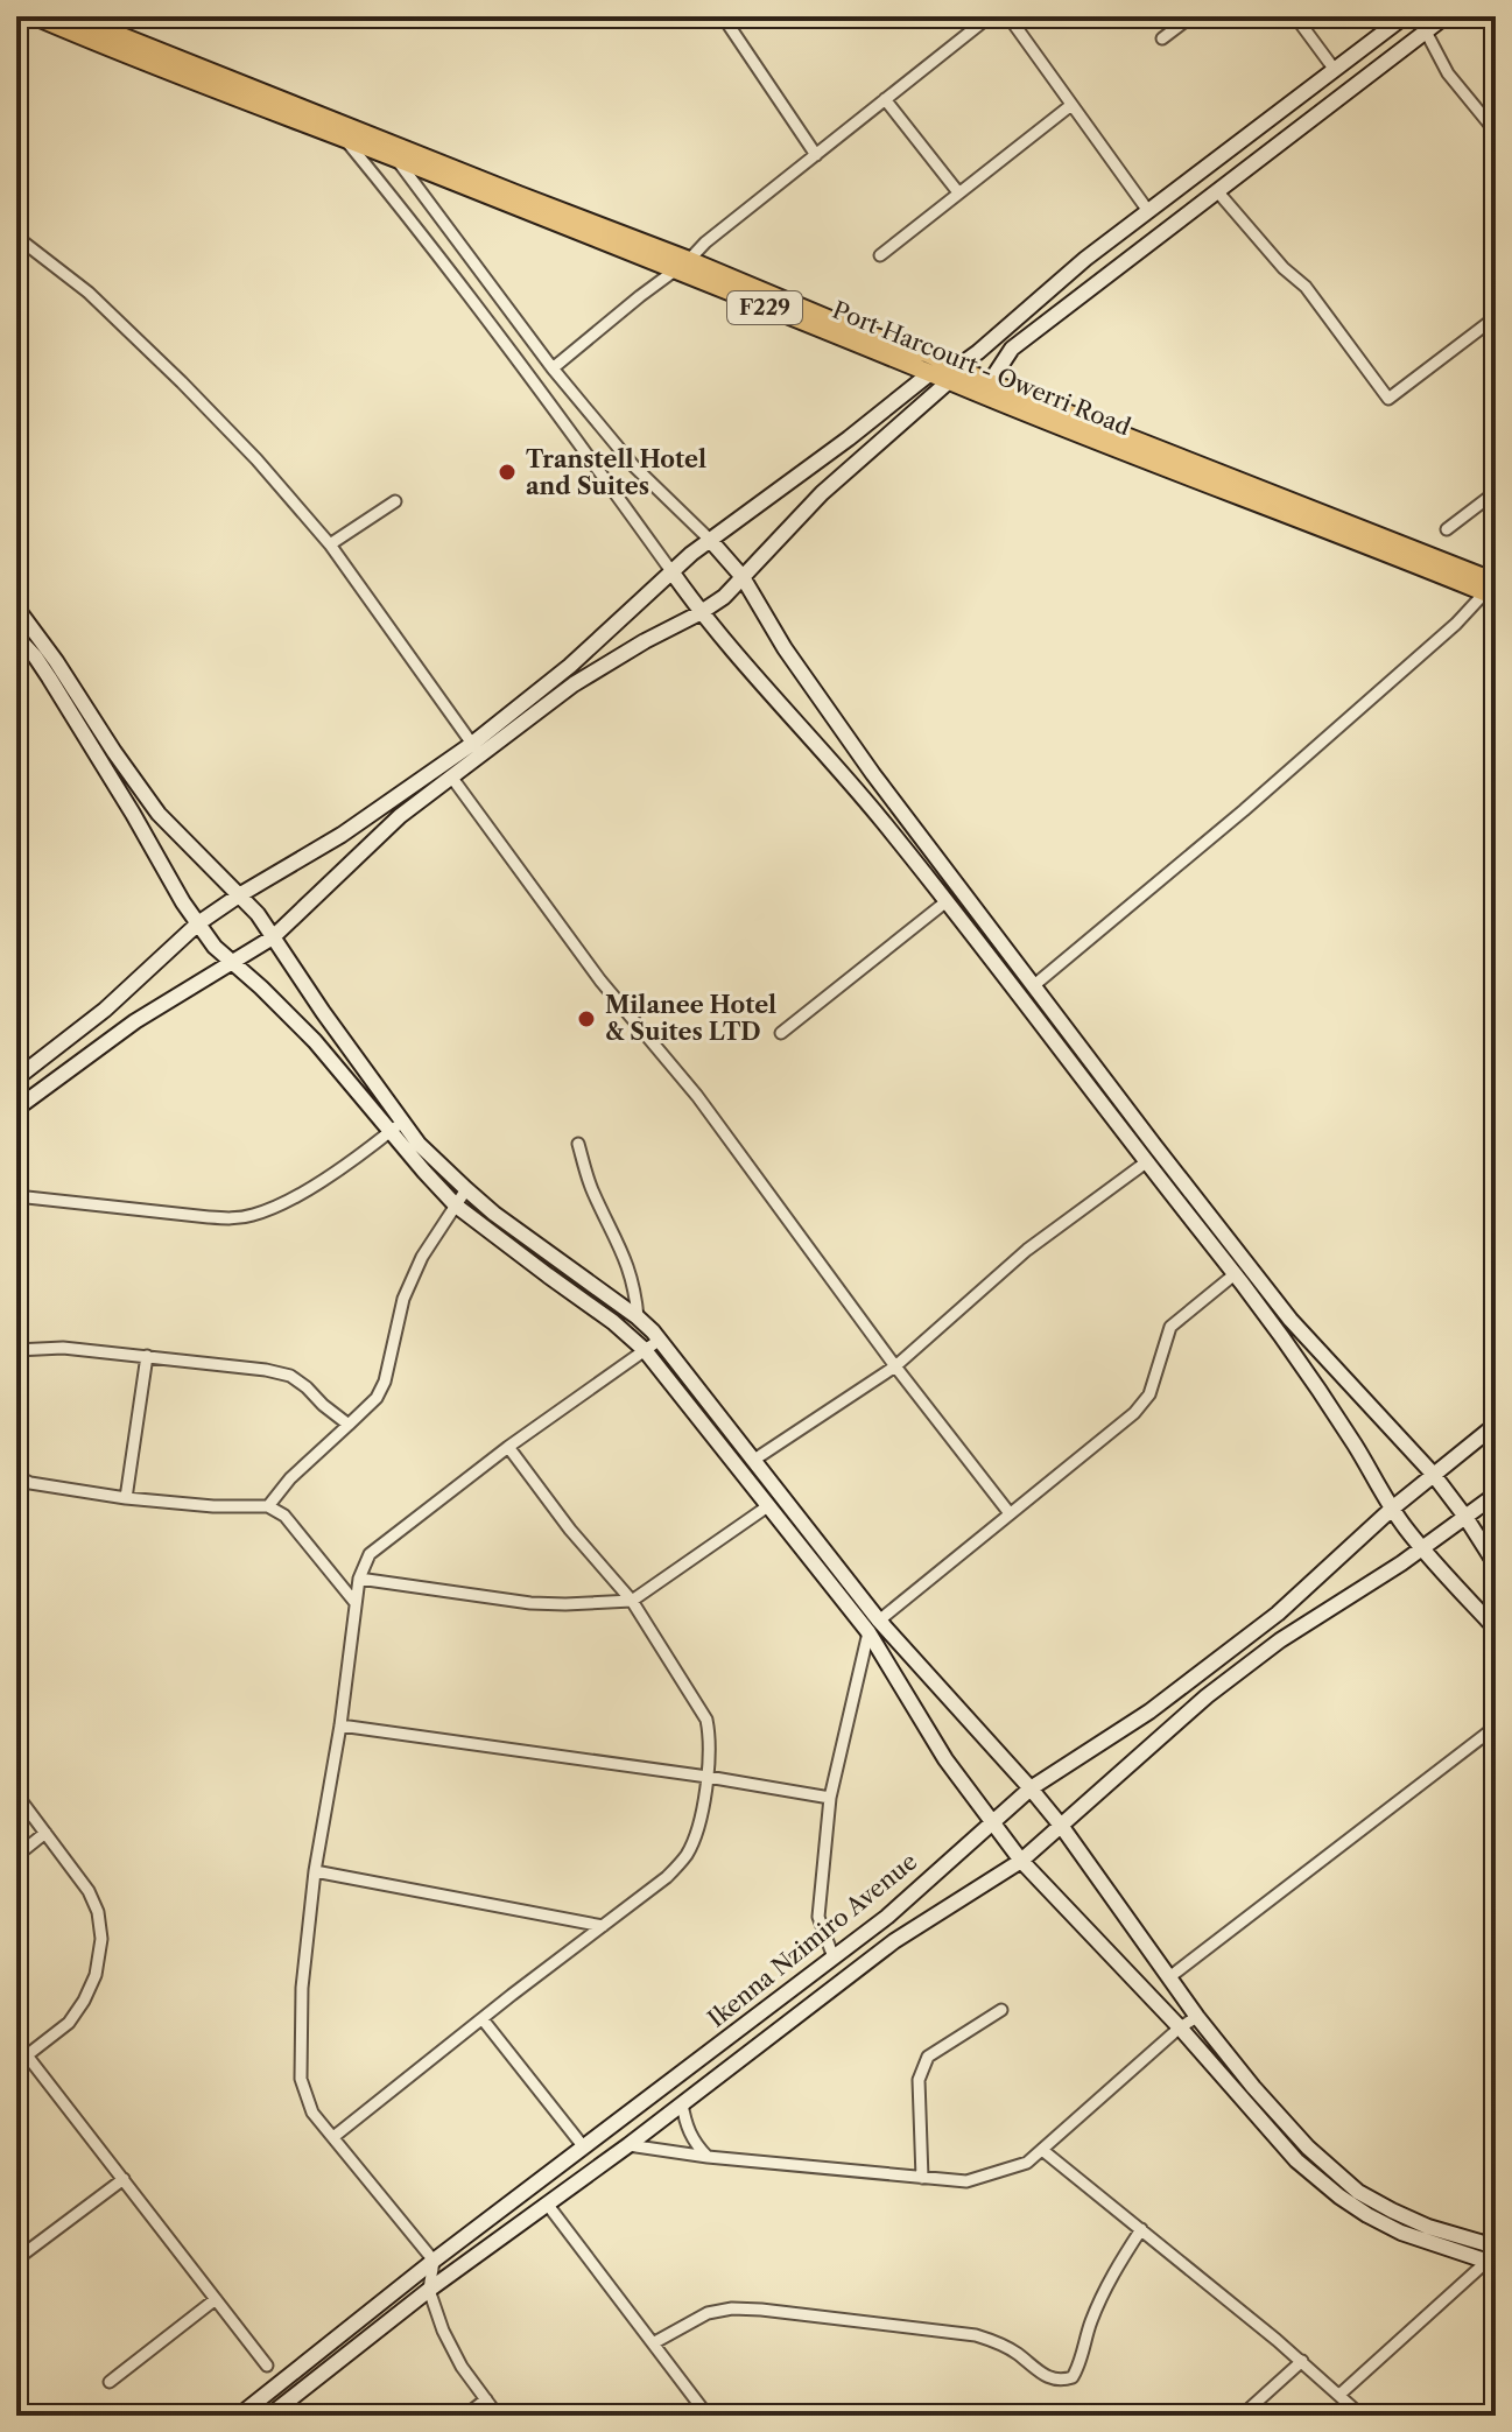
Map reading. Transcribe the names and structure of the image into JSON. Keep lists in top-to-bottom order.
{
  "streets": {
    "main road": ["F229", "Port Harcourt - Owerri Road"],
    "street": ["Ikenna Nzimiro Avenue"]
  },
  "places": ["Transtell Hotel and Suites", "Milanee Hotel & Suites LTD"]
}
